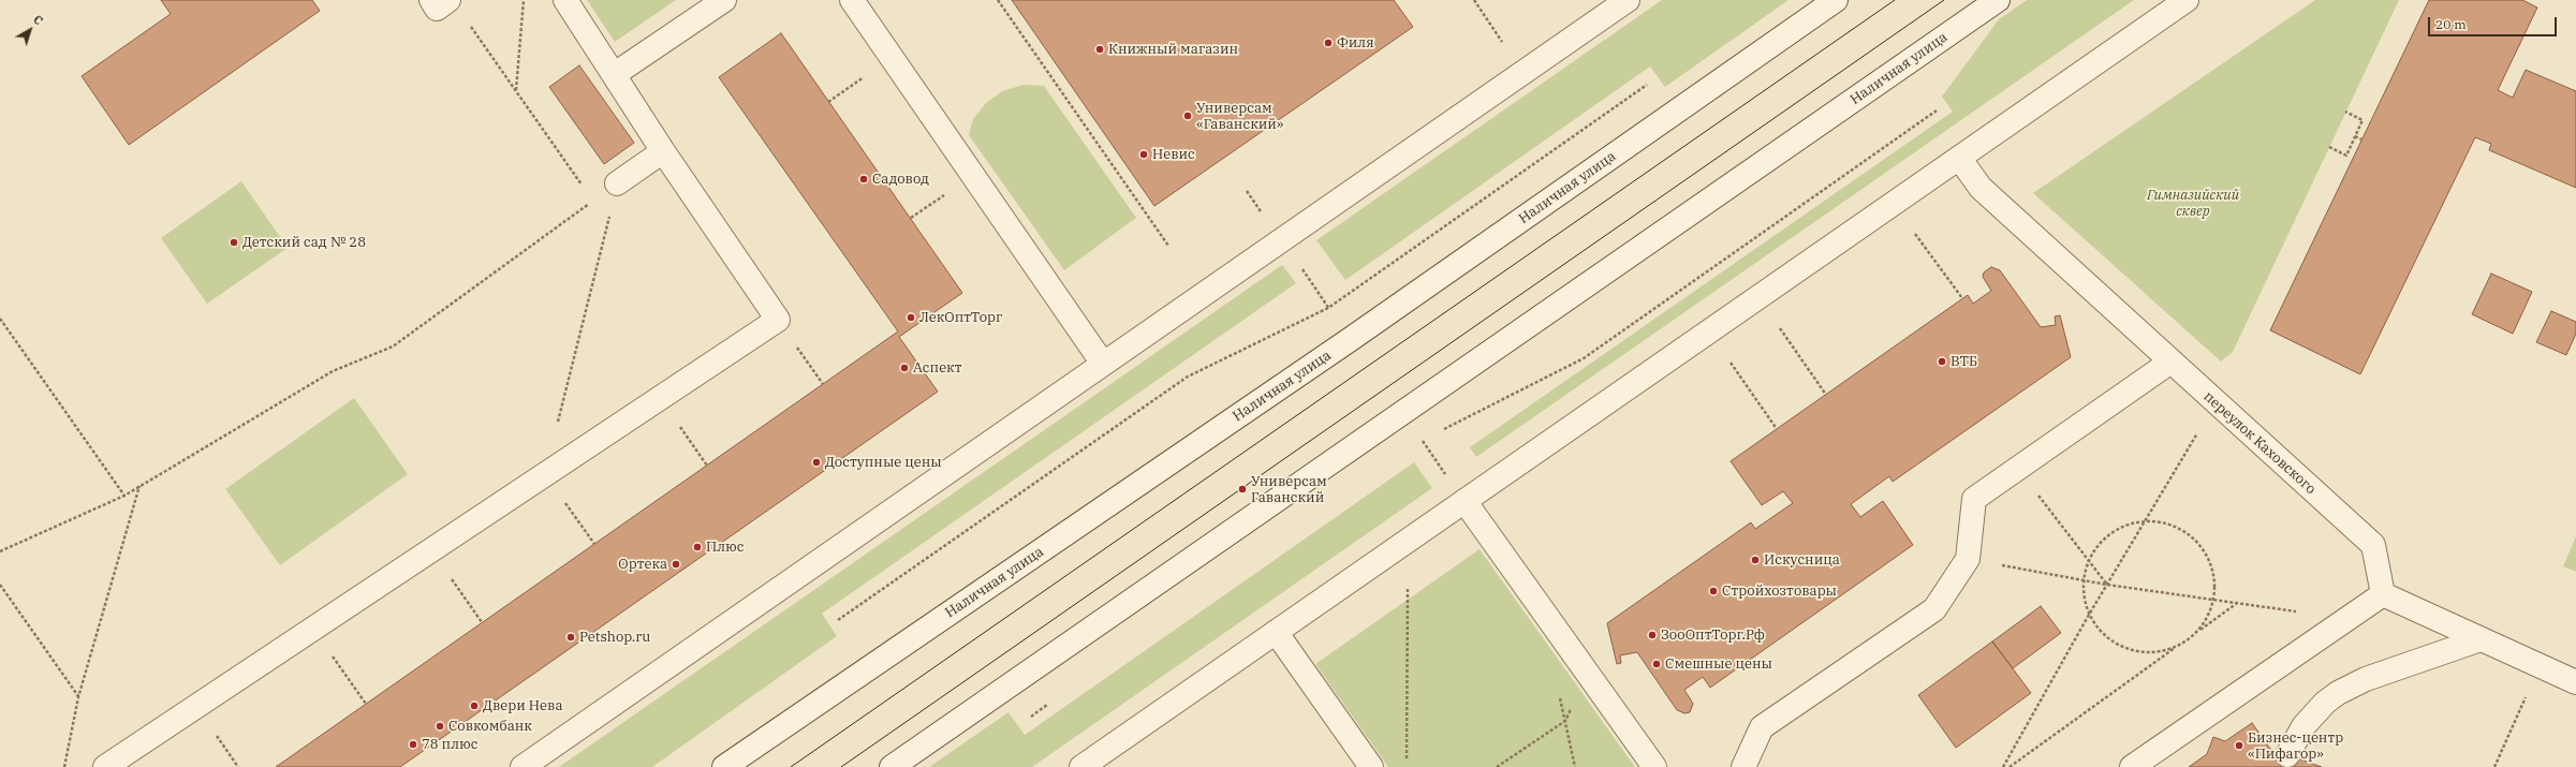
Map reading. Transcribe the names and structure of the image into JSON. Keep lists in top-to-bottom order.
{
  "streets": {
    "street": ["Наличная улица", "переулок Каховского"]
  },
  "parks": ["Гимназийский сквер"],
  "places": [
    "Филя",
    "Книжный магазин",
    "Универсам «Гаванский»",
    "Невис",
    "Садовод",
    "Детский сад № 28",
    "ЛекОптТорг",
    "ВТБ",
    "Аспект",
    "Доступные цены",
    "Универсам Гаванский",
    "Плюс",
    "Искусница",
    "Ортека",
    "Стройхозтовары",
    "ЗооОптТорг.Рф",
    "Petshop.ru",
    "Смешные цены",
    "Двери Нева",
    "Совкомбанк",
    "78 плюс",
    "Бизнес-центр «Пифагор»"
  ],
  "scale_bar": "20 m",
  "north": "top right"
}
